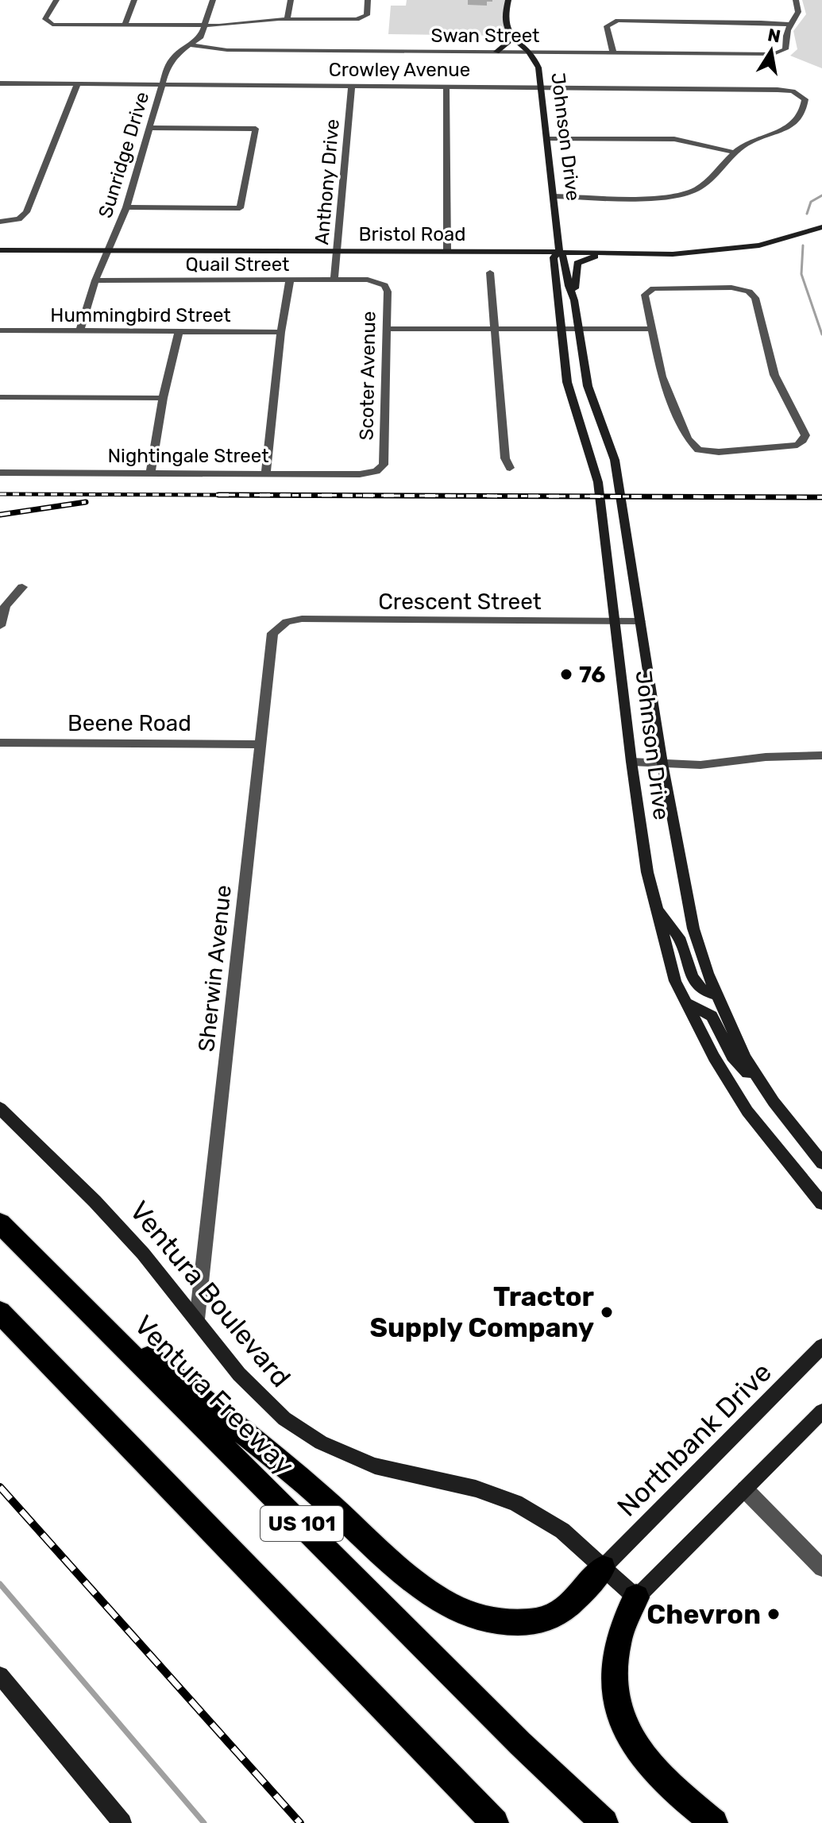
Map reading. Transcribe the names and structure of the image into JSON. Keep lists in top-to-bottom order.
{
  "streets": {
    "highway": ["Ventura Freeway", "US 101"],
    "main road": [
      "Johnson Drive",
      "Bristol Road",
      "Ventura Boulevard",
      "Northbank Drive"
    ],
    "street": [
      "Swan Street",
      "Crowley Avenue",
      "Sunridge Drive",
      "Anthony Drive",
      "Quail Street",
      "Hummingbird Street",
      "Scoter Avenue",
      "Nightingale Street",
      "Crescent Street",
      "Beene Road",
      "Sherwin Avenue"
    ]
  },
  "crossings": [
    ["Swan Street", "Johnson Drive"],
    ["Swan Street", "Sunridge Drive"],
    ["Crowley Avenue", "Johnson Drive"],
    ["Crowley Avenue", "Sunridge Drive"],
    ["Crowley Avenue", "Anthony Drive"],
    ["Johnson Drive", "Bristol Road"],
    ["Johnson Drive", "Crescent Street"],
    ["Sunridge Drive", "Bristol Road"],
    ["Sunridge Drive", "Quail Street"],
    ["Sunridge Drive", "Hummingbird Street"],
    ["Anthony Drive", "Bristol Road"],
    ["Anthony Drive", "Quail Street"],
    ["Quail Street", "Scoter Avenue"],
    ["Scoter Avenue", "Nightingale Street"],
    ["Crescent Street", "Sherwin Avenue"],
    ["Beene Road", "Sherwin Avenue"],
    ["Sherwin Avenue", "Ventura Boulevard"],
    ["Ventura Boulevard", "Northbank Drive"]
  ],
  "places": ["76", "Tractor Supply Company", "Chevron"],
  "north": "top"
}
